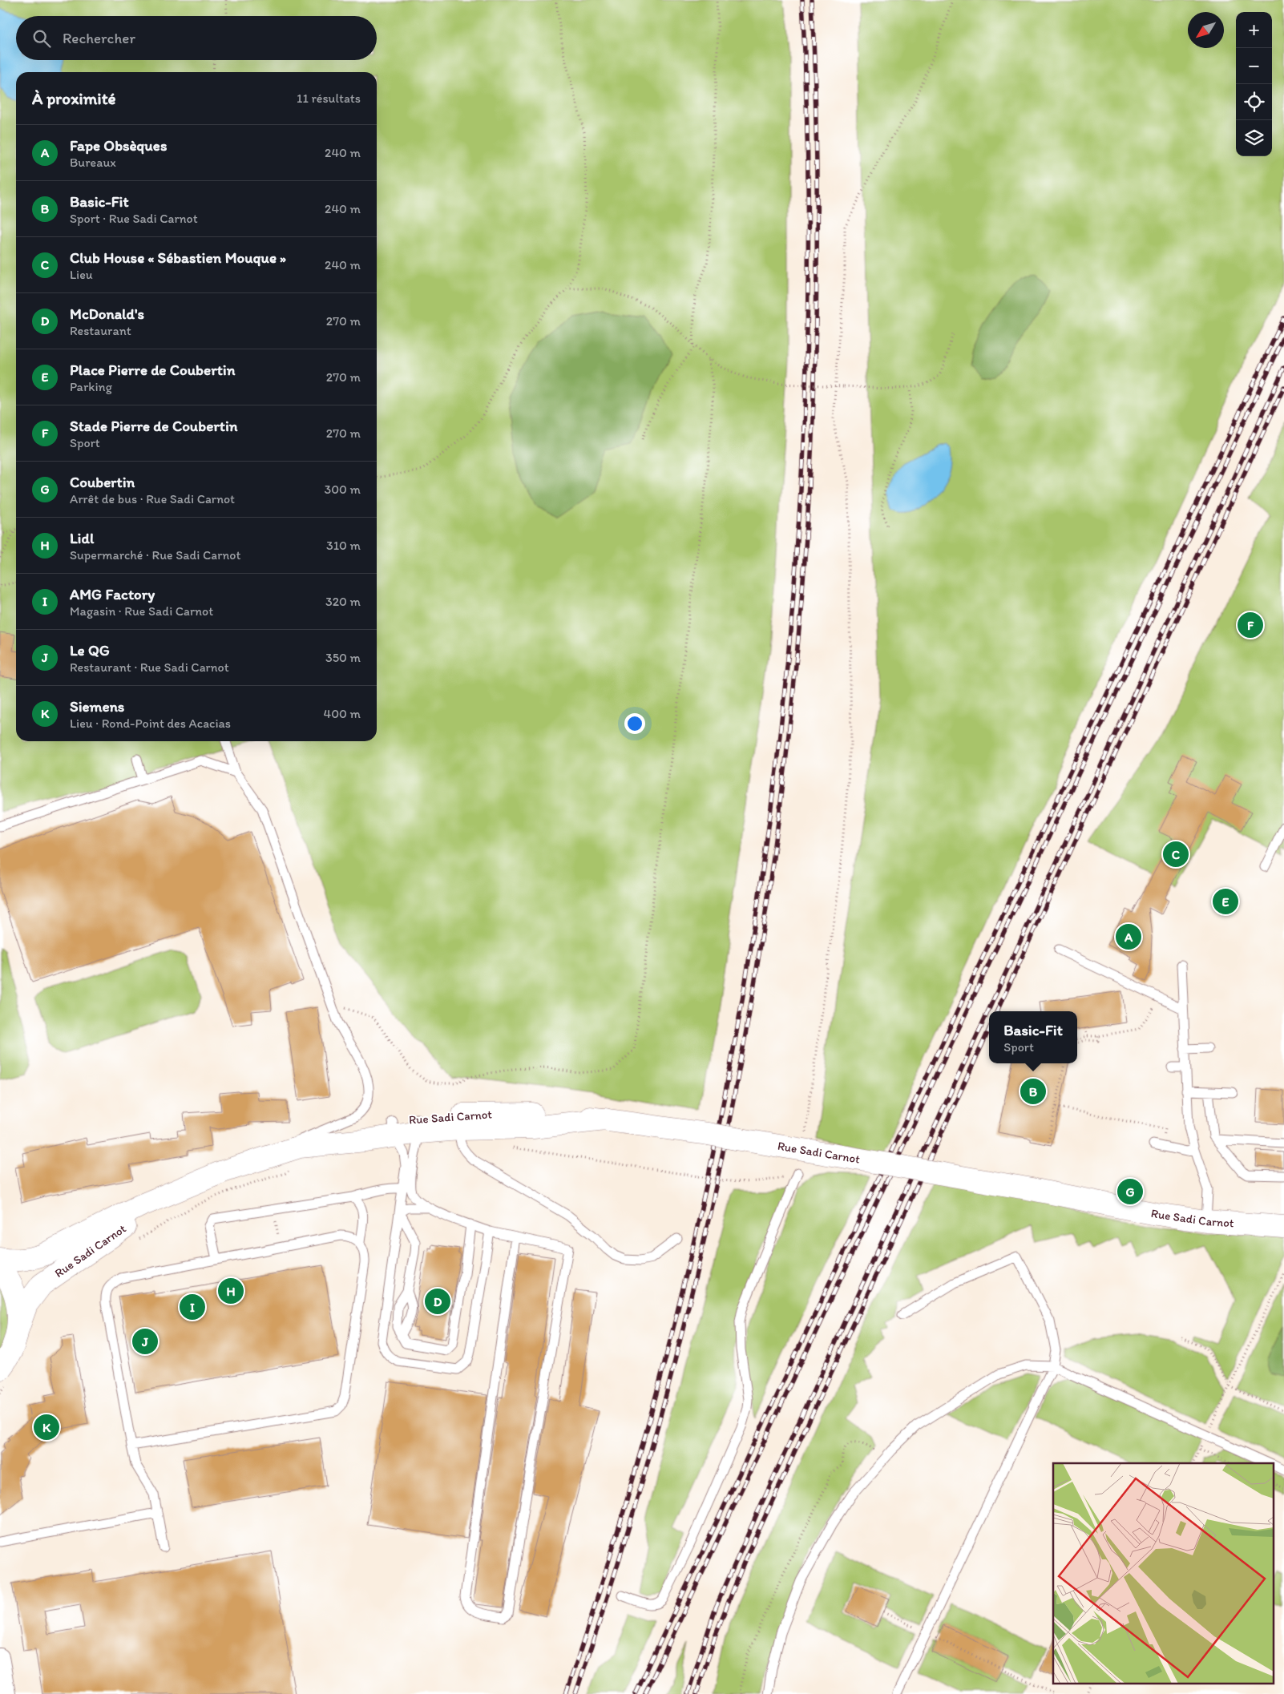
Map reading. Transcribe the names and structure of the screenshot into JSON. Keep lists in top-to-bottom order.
{
  "streets": {
    "main road": ["Rue Sadi Carnot"]
  },
  "north": "bottom left",
  "page": {
    "map_buttons": ["+", "−"],
    "search": "Rechercher",
    "heading": ["À proximité", "11 résultats"],
    "list": [
      {
        "mark": "A",
        "name": "Fape Obsèques",
        "note": "Bureaux",
        "value": "240 m"
      },
      {
        "mark": "B",
        "name": "Basic-Fit",
        "note": "Sport · Rue Sadi Carnot",
        "value": "240 m"
      },
      {
        "mark": "C",
        "name": "Club House « Sébastien Mouque »",
        "note": "Lieu",
        "value": "240 m"
      },
      {
        "mark": "D",
        "name": "McDonald's",
        "note": "Restaurant",
        "value": "270 m"
      },
      {
        "mark": "E",
        "name": "Place Pierre de Coubertin",
        "note": "Parking",
        "value": "270 m"
      },
      {
        "mark": "F",
        "name": "Stade Pierre de Coubertin",
        "note": "Sport",
        "value": "270 m"
      },
      {
        "mark": "G",
        "name": "Coubertin",
        "note": "Arrêt de bus · Rue Sadi Carnot",
        "value": "300 m"
      },
      {
        "mark": "H",
        "name": "Lidl",
        "note": "Supermarché · Rue Sadi Carnot",
        "value": "310 m"
      },
      {
        "mark": "I",
        "name": "AMG Factory",
        "note": "Magasin · Rue Sadi Carnot",
        "value": "320 m"
      },
      {
        "mark": "J",
        "name": "Le QG",
        "note": "Restaurant · Rue Sadi Carnot",
        "value": "350 m"
      },
      {
        "mark": "K",
        "name": "Siemens",
        "note": "Lieu · Rond-Point des Acacias",
        "value": "400 m"
      }
    ],
    "pins": [
      "F",
      "C",
      "E",
      "A",
      "B",
      "G",
      "H",
      "D",
      "I",
      "J",
      "K"
    ],
    "popup": ["Basic-Fit", "Sport"]
  }
}
